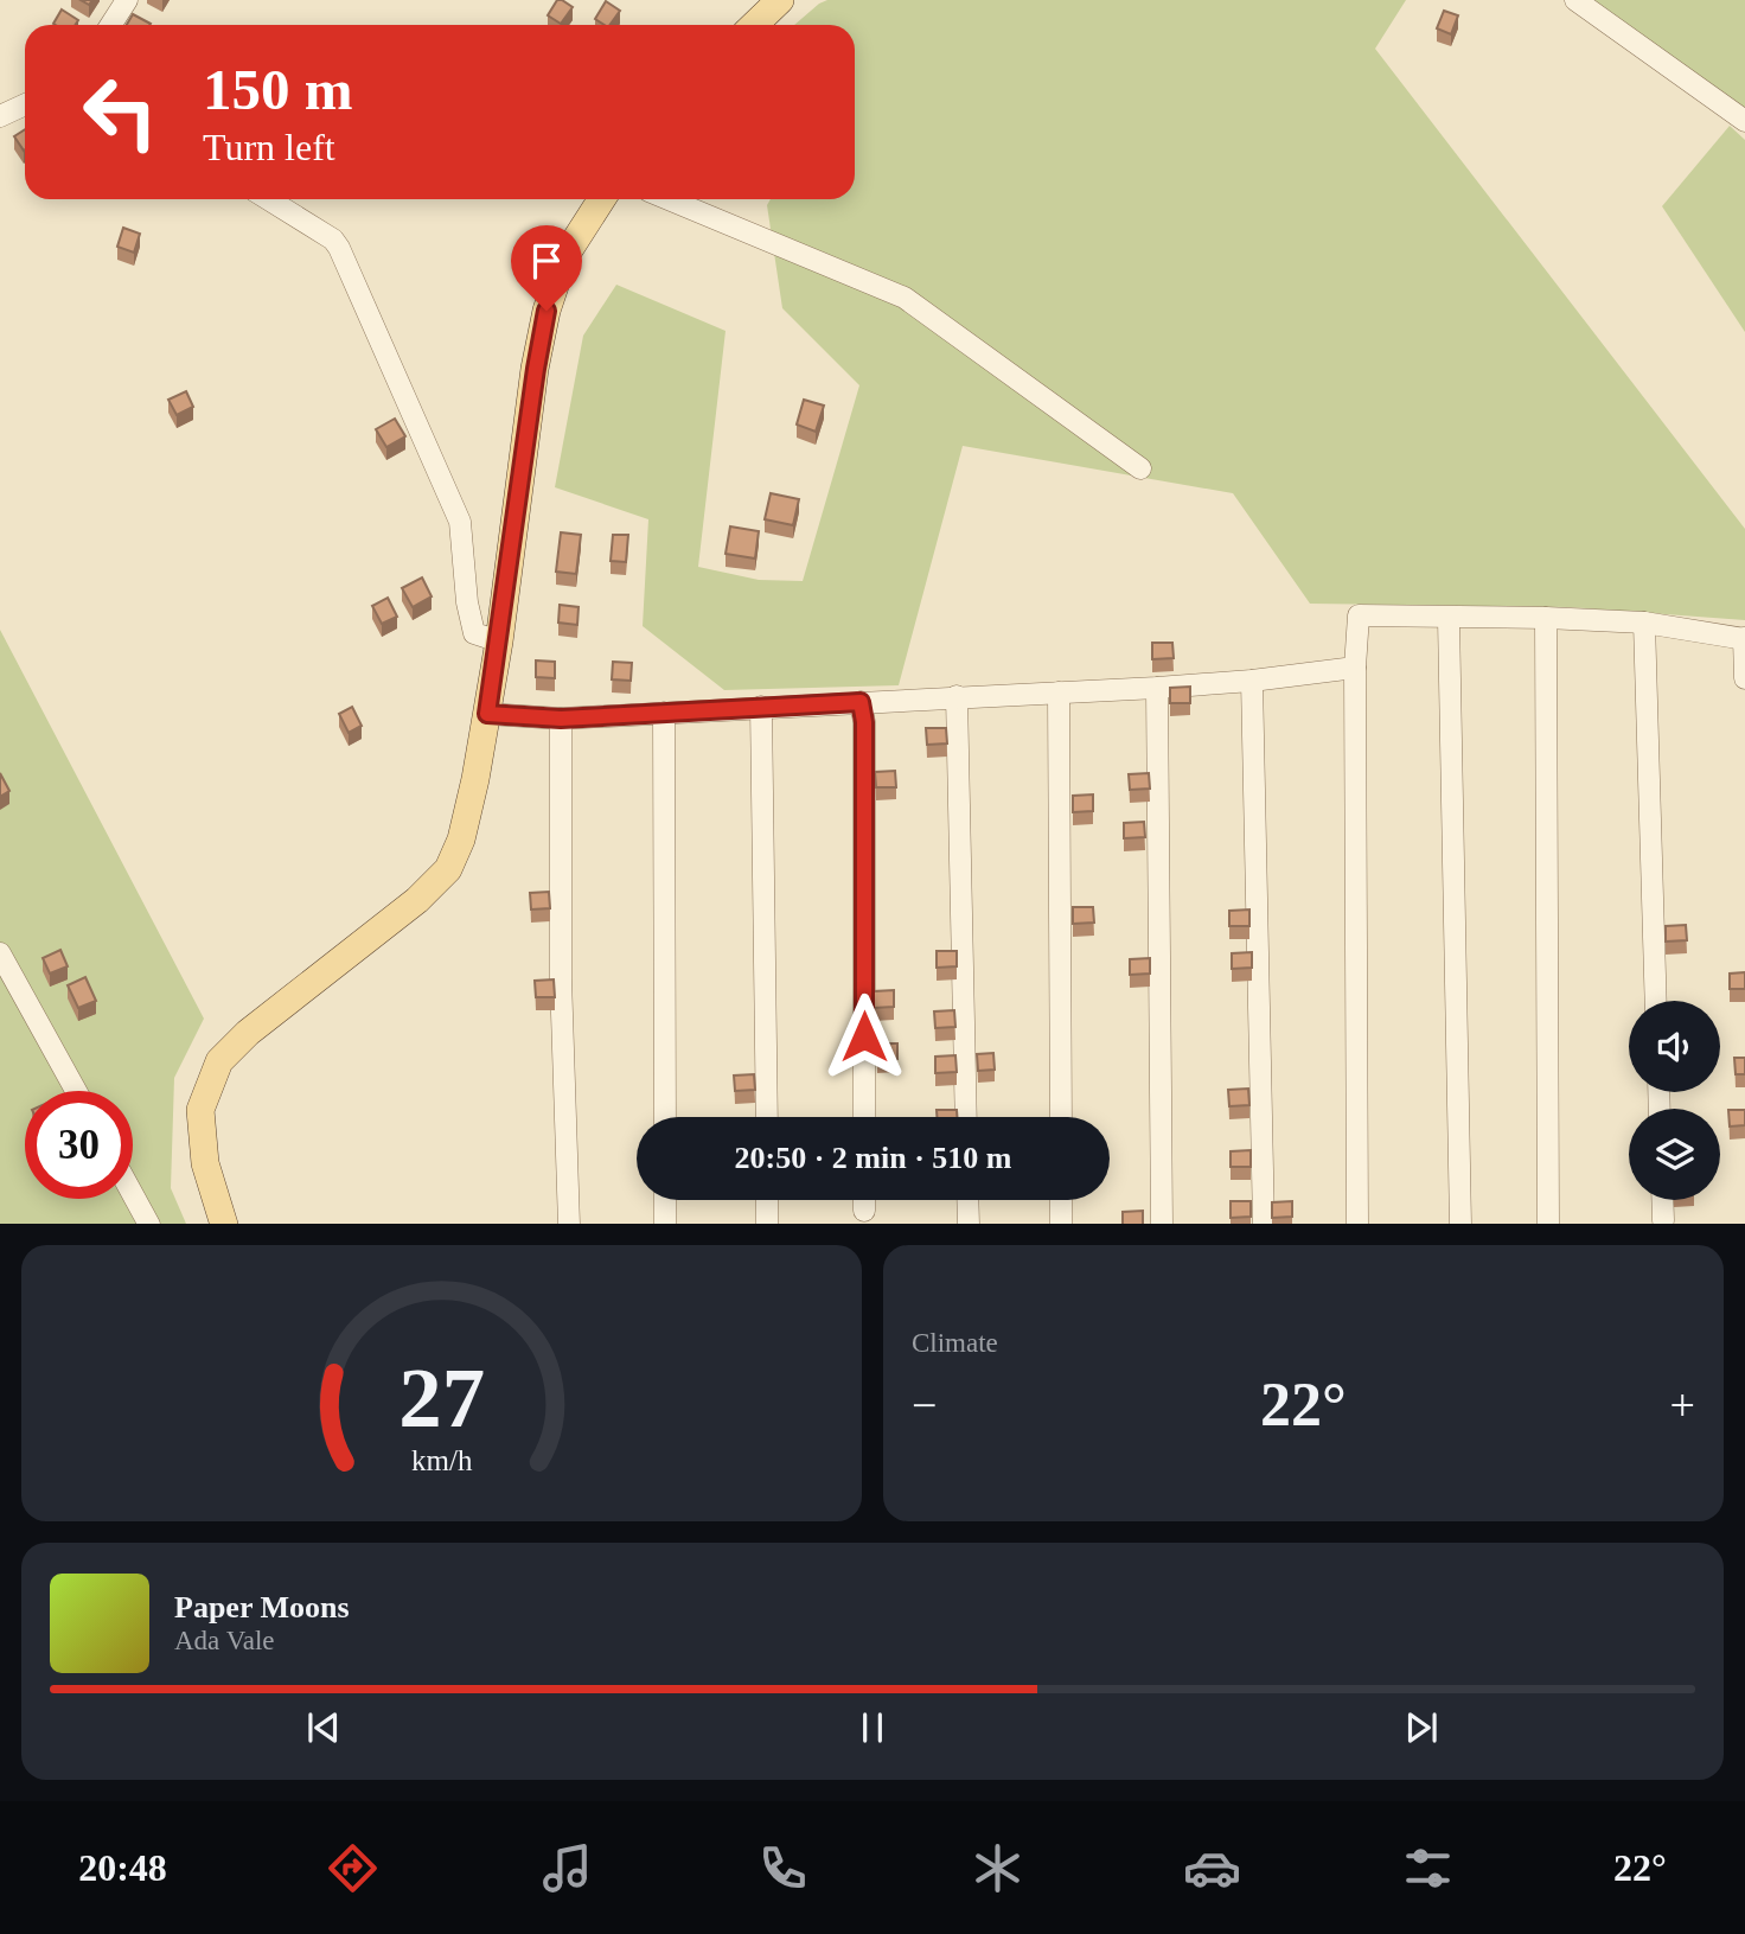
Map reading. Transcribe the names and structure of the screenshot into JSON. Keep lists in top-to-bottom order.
{
  "page": {
    "turn": ["150 m", "Turn left"],
    "limit": "30",
    "trip": "20:50 · 2 min · 510 m",
    "tile": "Climate",
    "heat": ["−", "22°", "+"],
    "song": ["Paper Moons", "Ada Vale"],
    "tabs": ["20:48", "22°"],
    "gauge": ["27", "km/h"]
  }
}
